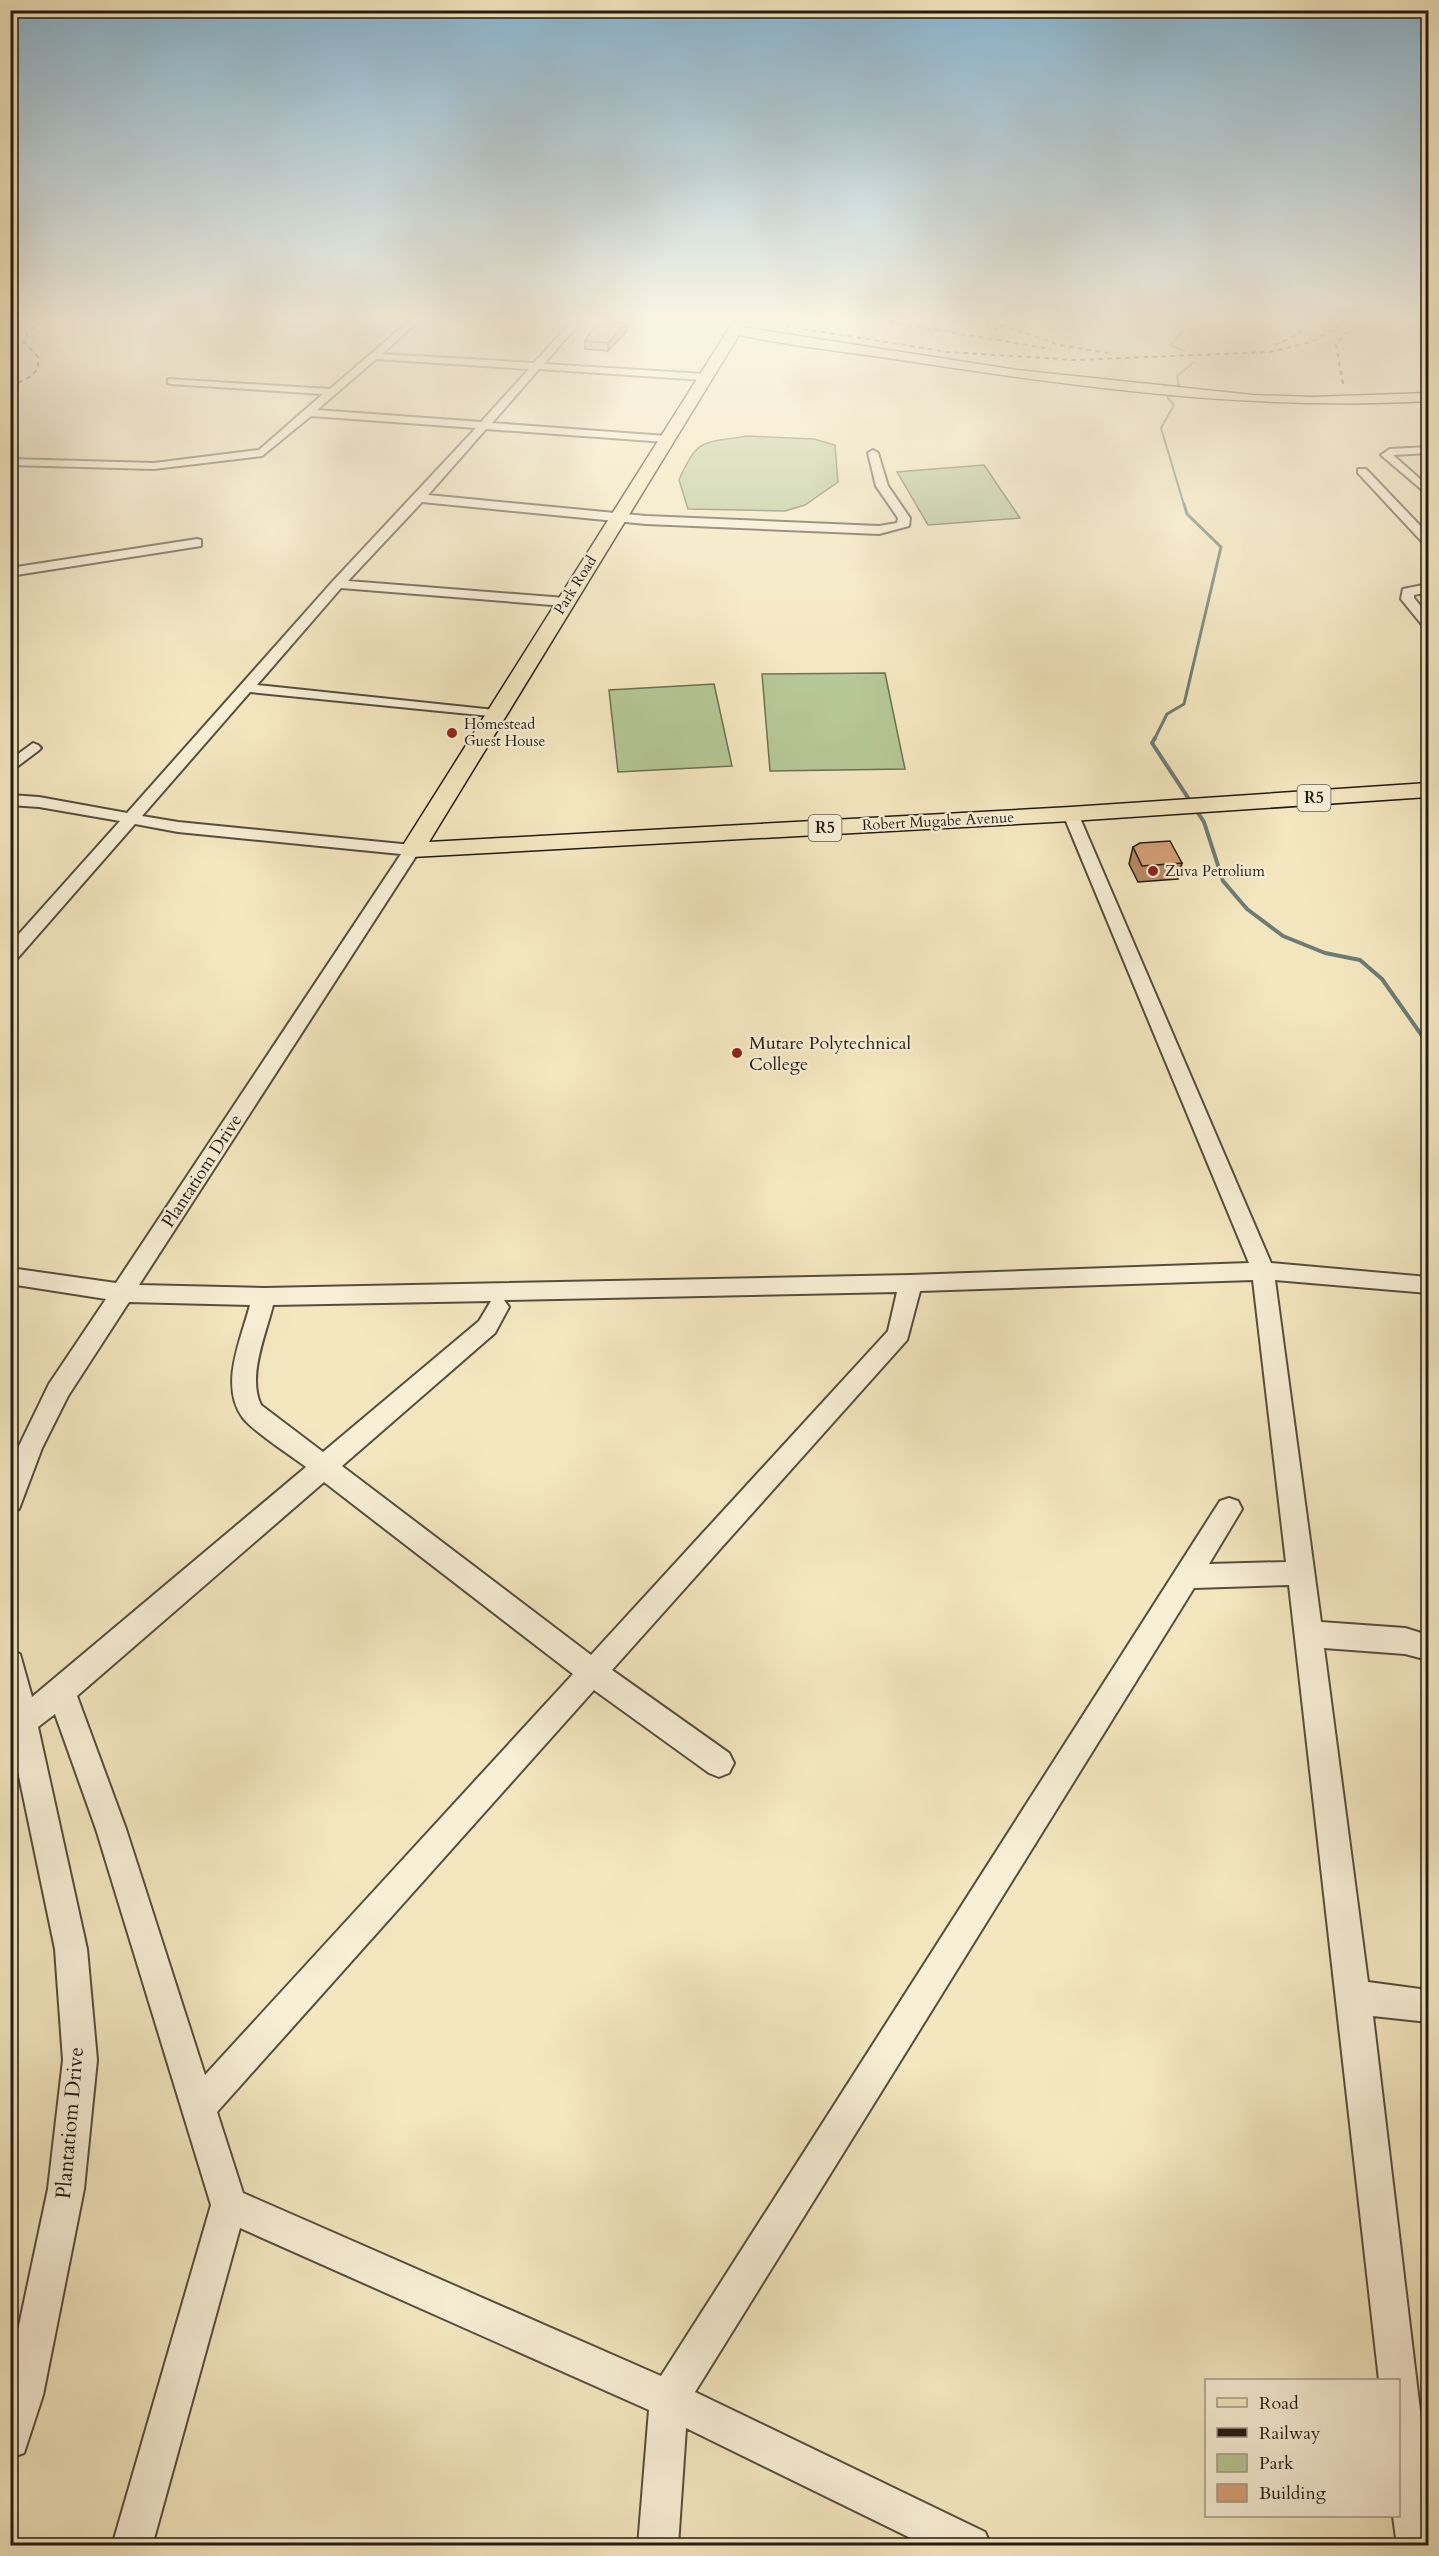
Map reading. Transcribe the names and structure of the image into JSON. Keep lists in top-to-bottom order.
{
  "streets": {
    "highway": ["Park Road", "R5", "Robert Mugabe Avenue"],
    "street": ["Plantatiom Drive"]
  },
  "crossings": [
    ["Park Road", "Robert Mugabe Avenue"],
    ["Park Road", "Plantatiom Drive"],
    ["Robert Mugabe Avenue", "Plantatiom Drive"]
  ],
  "places": ["Homestead Guest House", "Zuva Petrolium", "Mutare Polytechnical College"],
  "legend": [
    "Road",
    "Railway",
    "Park",
    "Building"
  ]
}
